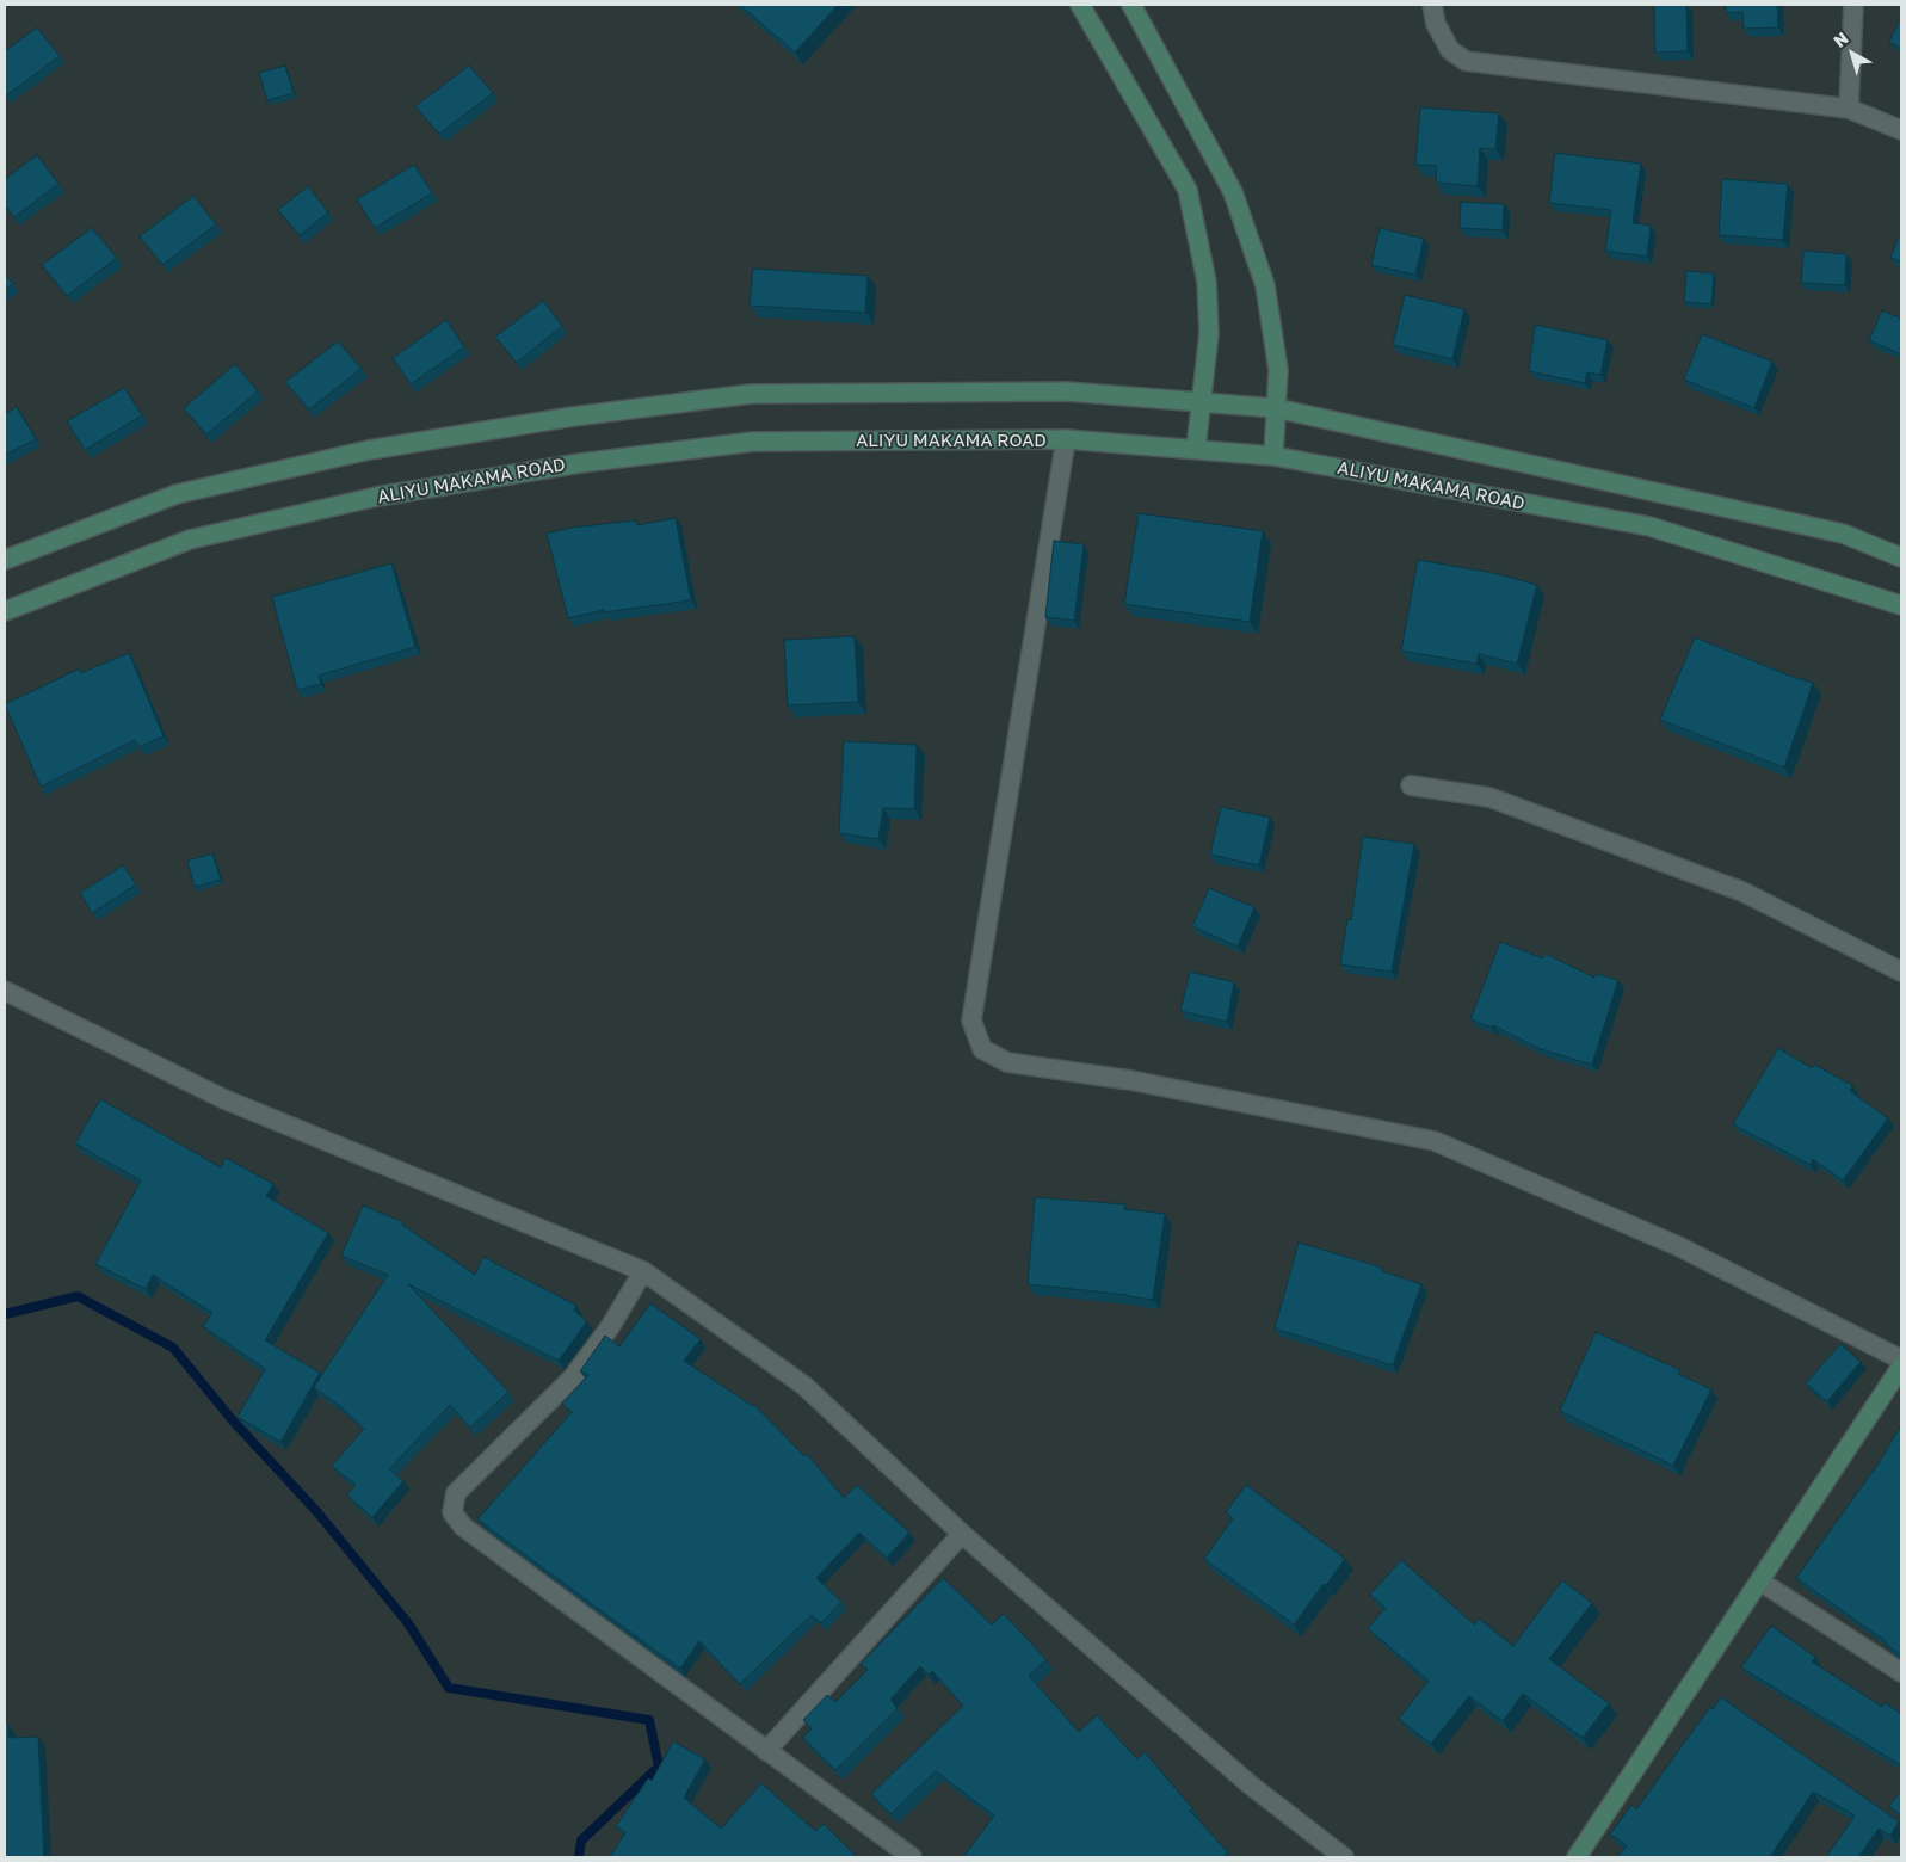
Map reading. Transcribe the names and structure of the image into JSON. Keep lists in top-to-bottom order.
{
  "streets": {
    "street": ["ALIYU MAKAMA ROAD"]
  },
  "north": "top left"
}
